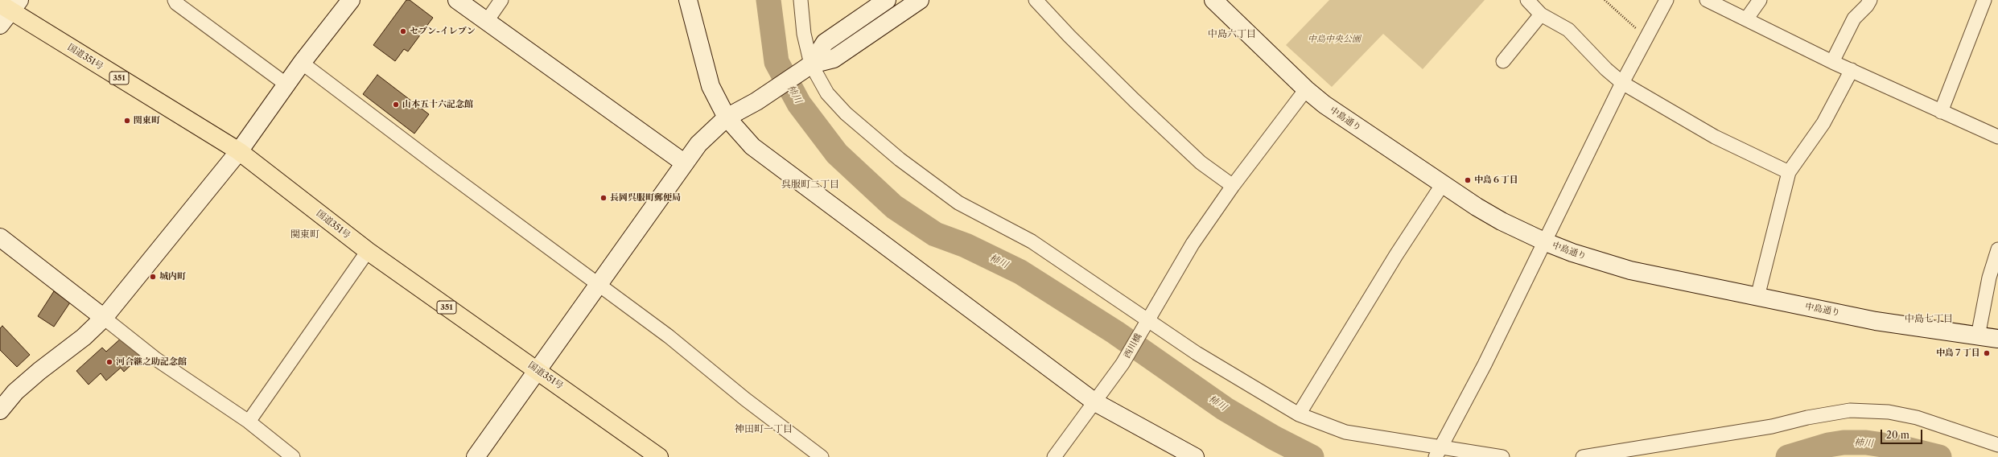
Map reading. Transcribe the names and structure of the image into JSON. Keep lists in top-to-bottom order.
{
  "streets": {
    "highway": ["国道351号", "351"],
    "street": ["中島通り", "西川橋"]
  },
  "crossings": [
    ["中島通り", "西川橋"]
  ],
  "districts": [
    "中島六丁目",
    "呉服町二丁目",
    "関東町",
    "中島七丁目",
    "神田町一丁目"
  ],
  "water": ["柿川"],
  "parks": ["中島中央公園"],
  "places": [
    "セブン-イレブン",
    "山本五十六記念館",
    "関東町",
    "中島６丁目",
    "長岡呉服町郵便局",
    "城内町",
    "中島７丁目",
    "河合継之助記念館"
  ],
  "scale_bar": "20 m"
}
